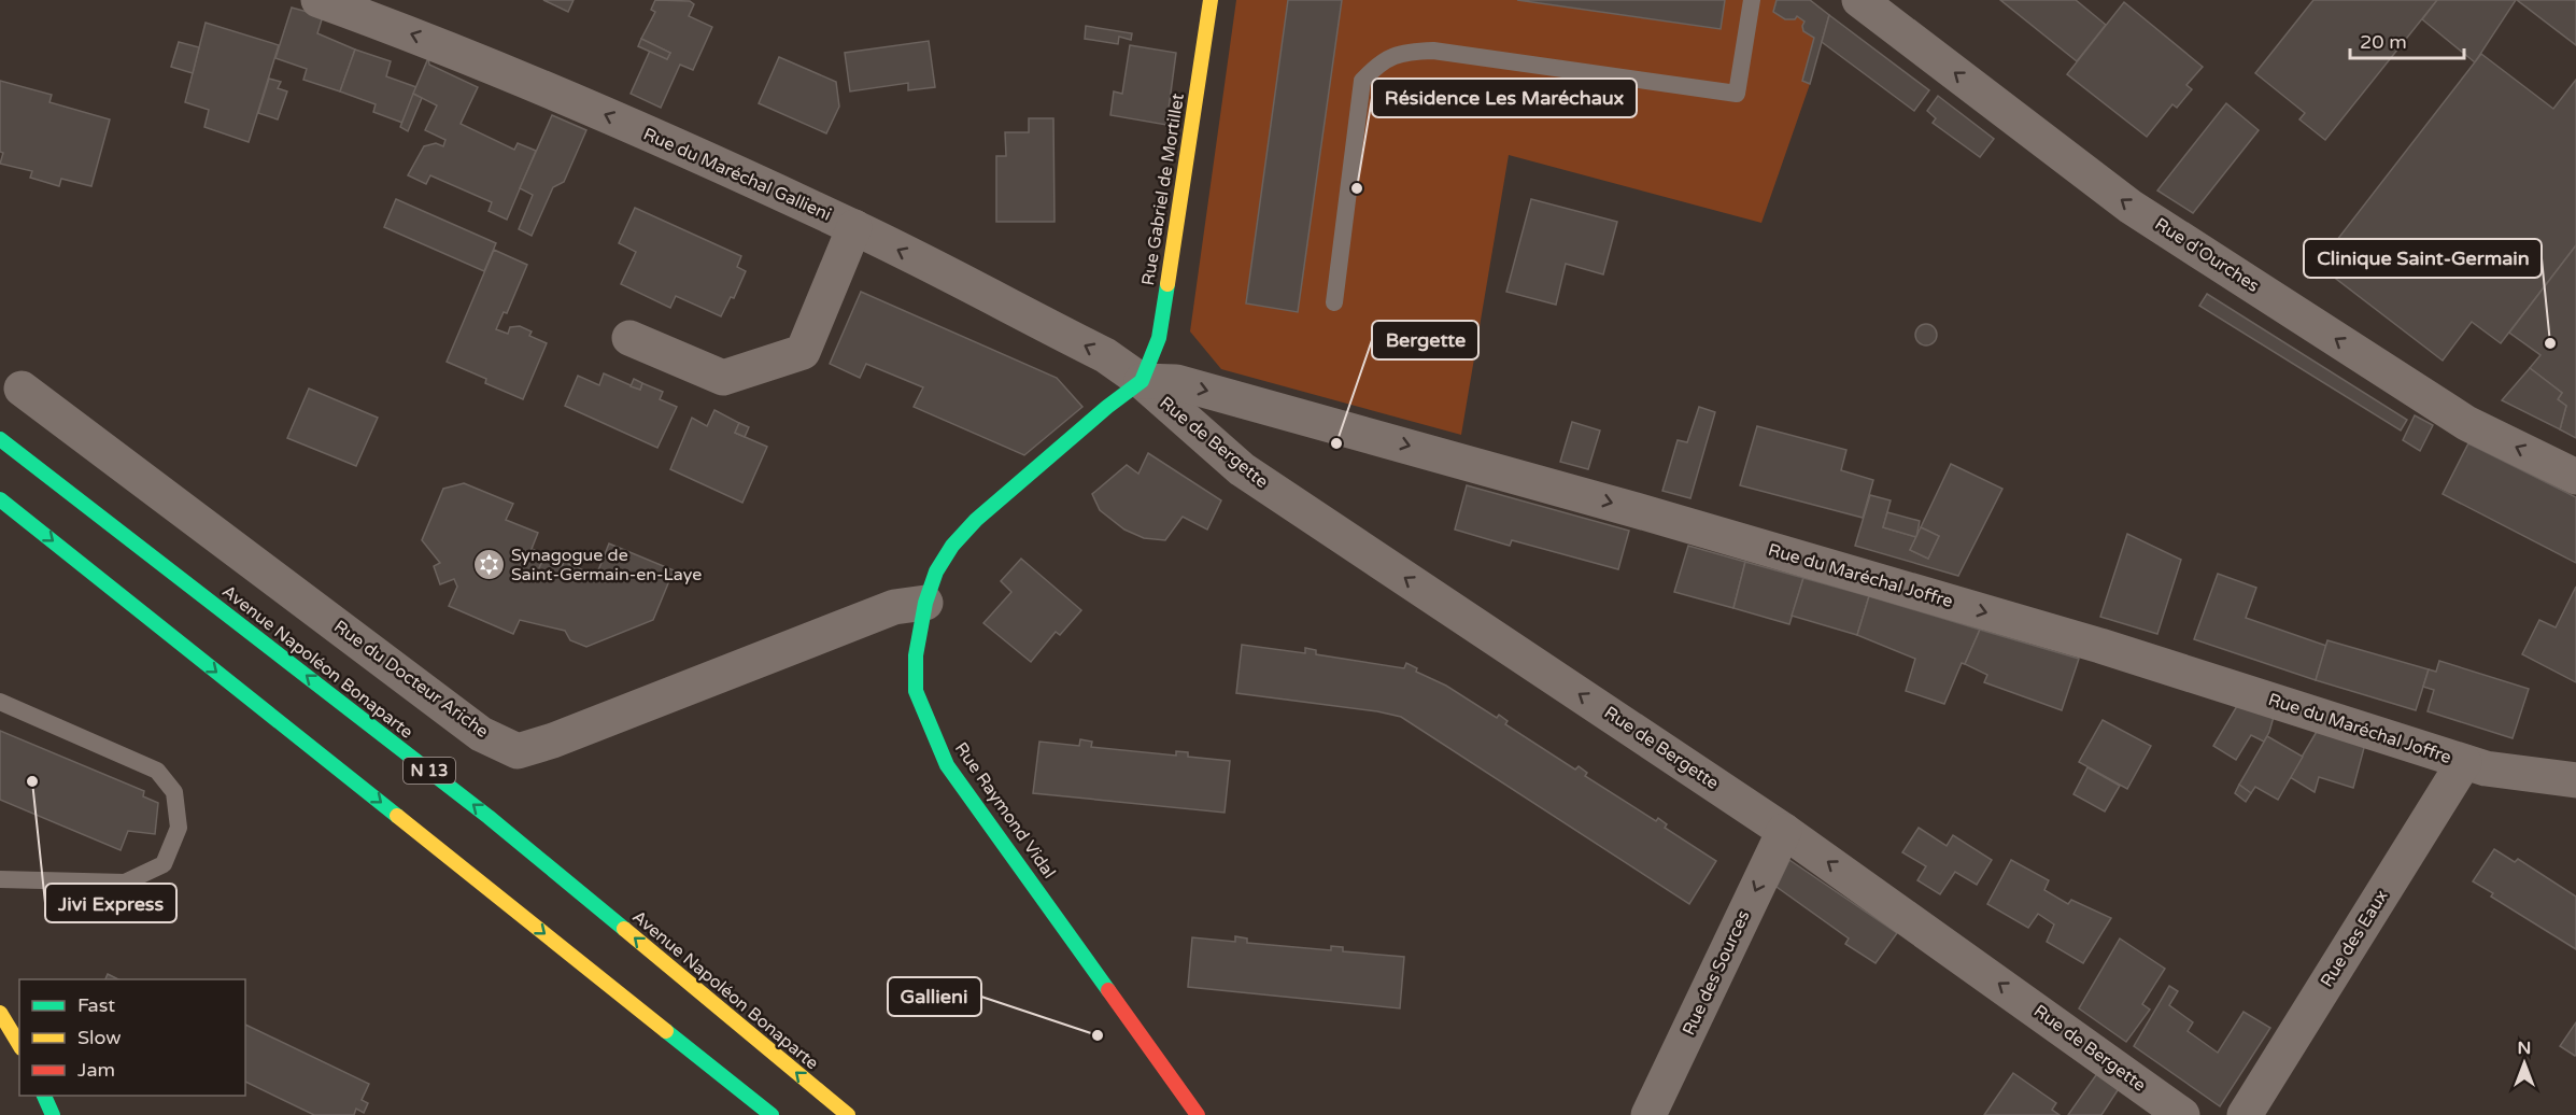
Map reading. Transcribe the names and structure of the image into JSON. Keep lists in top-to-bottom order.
{
  "streets": {
    "main road": [
      "Rue Gabriel de Mortillet",
      "Avenue Napoléon Bonaparte",
      "N 13",
      "Rue Raymond Vidal"
    ],
    "street": [
      "Rue du Maréchal Gallieni",
      "Rue d'Ourches",
      "Rue de Bergette",
      "Rue du Maréchal Joffre",
      "Rue du Docteur Ariche",
      "Rue des Eaux",
      "Rue des Sources"
    ]
  },
  "crossings": [
    ["Rue du Maréchal Gallieni", "Rue Gabriel de Mortillet"],
    ["Rue du Maréchal Gallieni", "Rue de Bergette"],
    ["Rue du Maréchal Gallieni", "Rue du Maréchal Joffre"],
    ["Rue du Maréchal Gallieni", "Rue Raymond Vidal"],
    ["Rue Gabriel de Mortillet", "Rue de Bergette"],
    ["Rue Gabriel de Mortillet", "Rue du Maréchal Joffre"],
    ["Rue Gabriel de Mortillet", "Rue Raymond Vidal"],
    ["Rue de Bergette", "Rue du Maréchal Joffre"],
    ["Rue de Bergette", "Rue Raymond Vidal"],
    ["Rue de Bergette", "Rue des Sources"],
    ["Rue du Maréchal Joffre", "Rue Raymond Vidal"],
    ["Rue du Maréchal Joffre", "Rue des Eaux"],
    ["Rue du Docteur Ariche", "Rue Raymond Vidal"]
  ],
  "one_way": [
    "Rue du Maréchal Gallieni",
    "Rue d'Ourches",
    "Rue de Bergette",
    "Rue du Maréchal Joffre",
    "Rue des Sources"
  ],
  "places": {
    "other": [
      "Résidence Les Maréchaux",
      "Clinique Saint-Germain",
      "Bergette",
      "Jivi Express",
      "Gallieni"
    ],
    "synagogue": ["Synagogue de Saint-Germain-en-Laye"]
  },
  "legend": ["Fast", "Slow", "Jam"],
  "scale_bar": "20 m",
  "north": "top"
}
